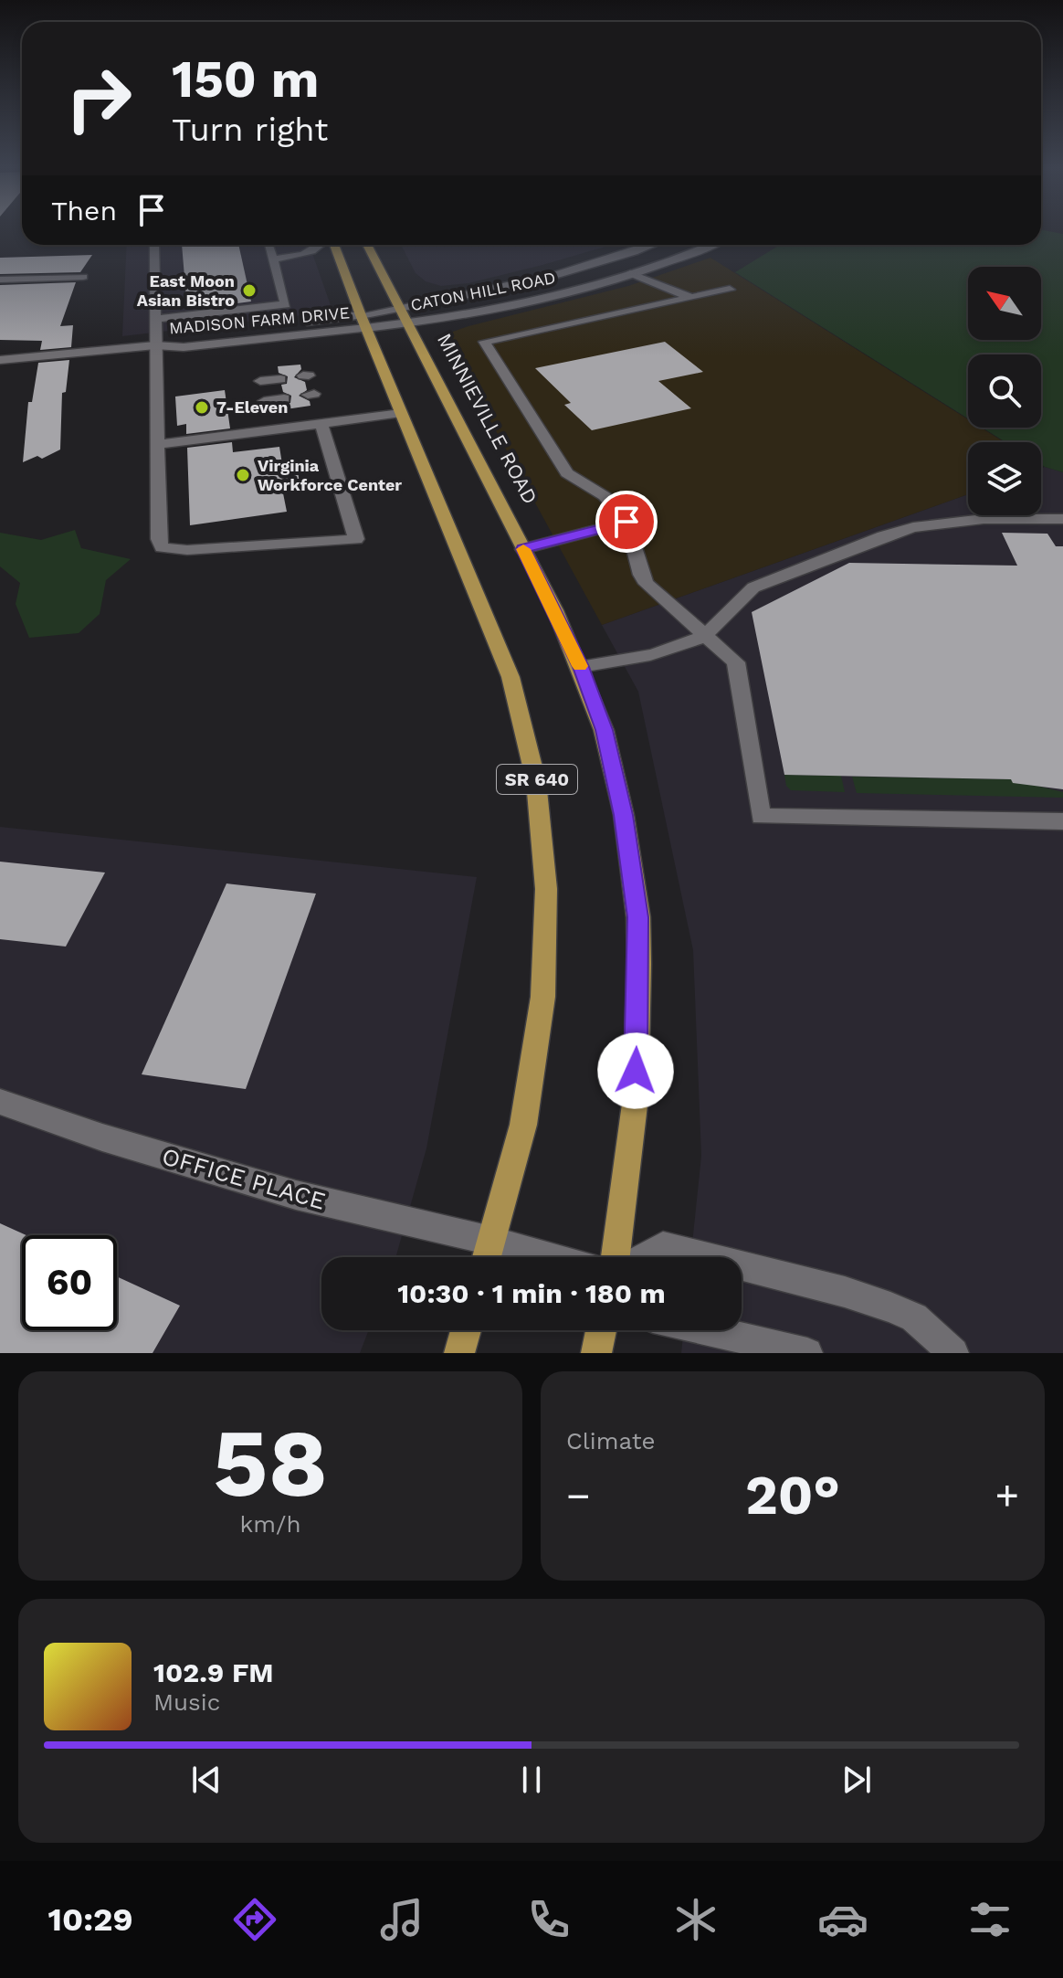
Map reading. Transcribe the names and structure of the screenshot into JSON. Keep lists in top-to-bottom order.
{
  "streets": {
    "main road": [
      "CATON HILL ROAD",
      "MADISON FARM DRIVE",
      "MINNIEVILLE ROAD",
      "SR 640",
      "OFFICE PLACE"
    ]
  },
  "crossings": [
    ["CATON HILL ROAD", "MADISON FARM DRIVE"],
    ["CATON HILL ROAD", "MINNIEVILLE ROAD"],
    ["CATON HILL ROAD", "SR 640"],
    ["MADISON FARM DRIVE", "SR 640"],
    ["SR 640", "OFFICE PLACE"]
  ],
  "places": ["East Moon Asian Bistro", "7-Eleven", "Virginia Workforce Center"],
  "north": "top left",
  "page": {
    "turn": ["150 m", "Turn right"],
    "then": "Then",
    "limit": "60",
    "trip": "10:30 · 1 min · 180 m",
    "tile": [
      ["58", "km/h"],
      "Climate"
    ],
    "heat": ["−", "20°", "+"],
    "song": ["102.9 FM", "Music"],
    "tabs": "10:29"
  }
}
